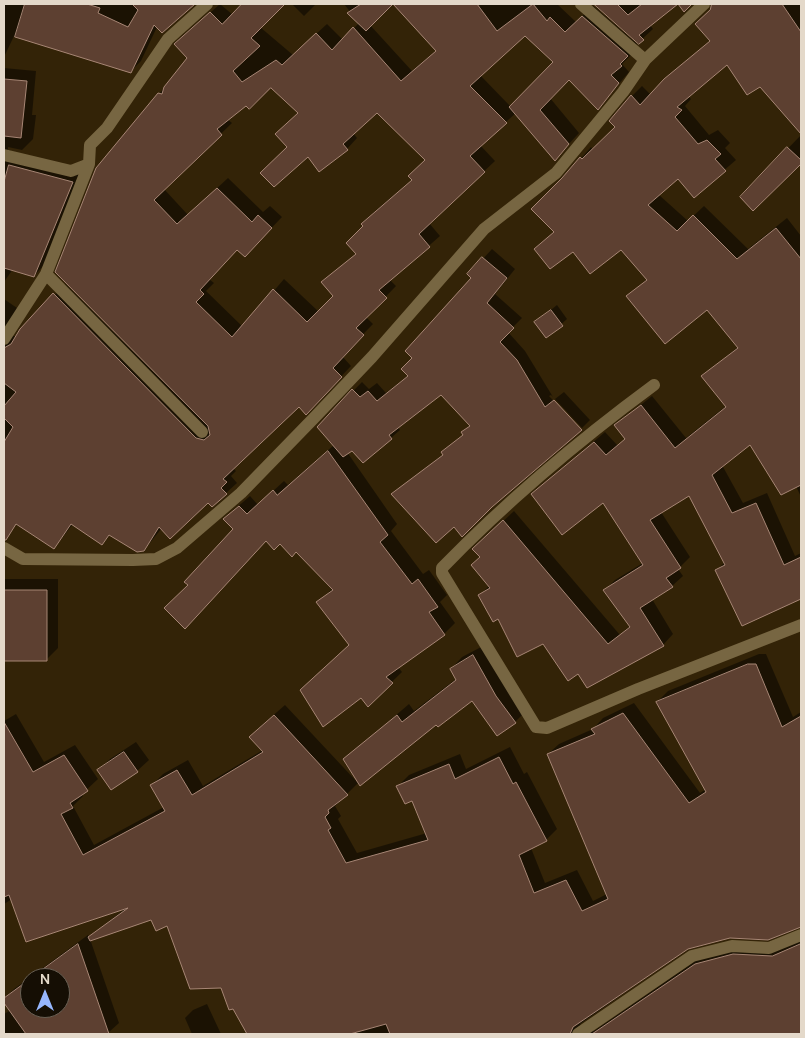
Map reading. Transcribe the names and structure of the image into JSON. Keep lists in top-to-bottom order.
{
  "north": "top"
}
